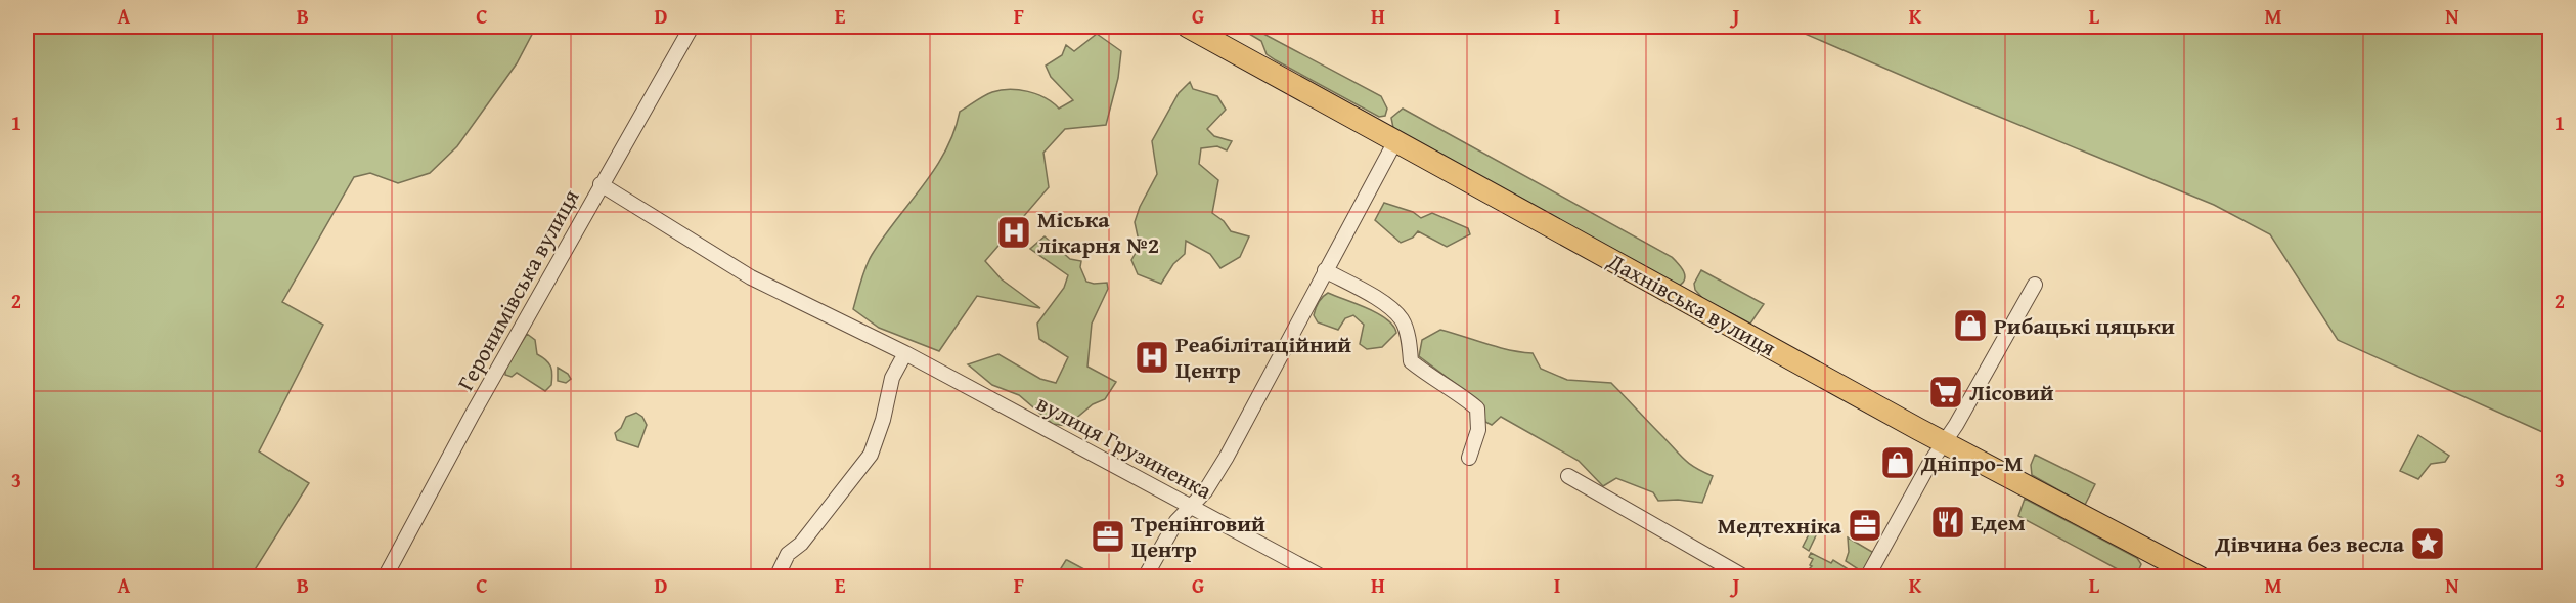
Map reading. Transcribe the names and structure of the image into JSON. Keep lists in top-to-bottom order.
{
  "streets": {
    "main road": ["Дахнівська вулиця"],
    "street": ["Геронимівська вулиця", "вулиця Грузиненка"]
  },
  "crossings": [
    ["Геронимівська вулиця", "вулиця Грузиненка"]
  ],
  "places": {
    "hospital": ["Міська лікарня №2", "Реабілітаційний Центр"],
    "shop": ["Рибацькі цяцьки", "Дніпро-М"],
    "supermarket": ["Лісовий"],
    "restaurant": ["Едем"],
    "office": ["Медтехніка", "Тренінговий Центр"],
    "place": ["Дівчина без весла"]
  },
  "grid": {
    "columns": [
      "A",
      "B",
      "C",
      "D",
      "E",
      "F",
      "G",
      "H",
      "I",
      "J",
      "K",
      "L",
      "M",
      "N"
    ],
    "rows": ["1", "2", "3"]
  }
}
